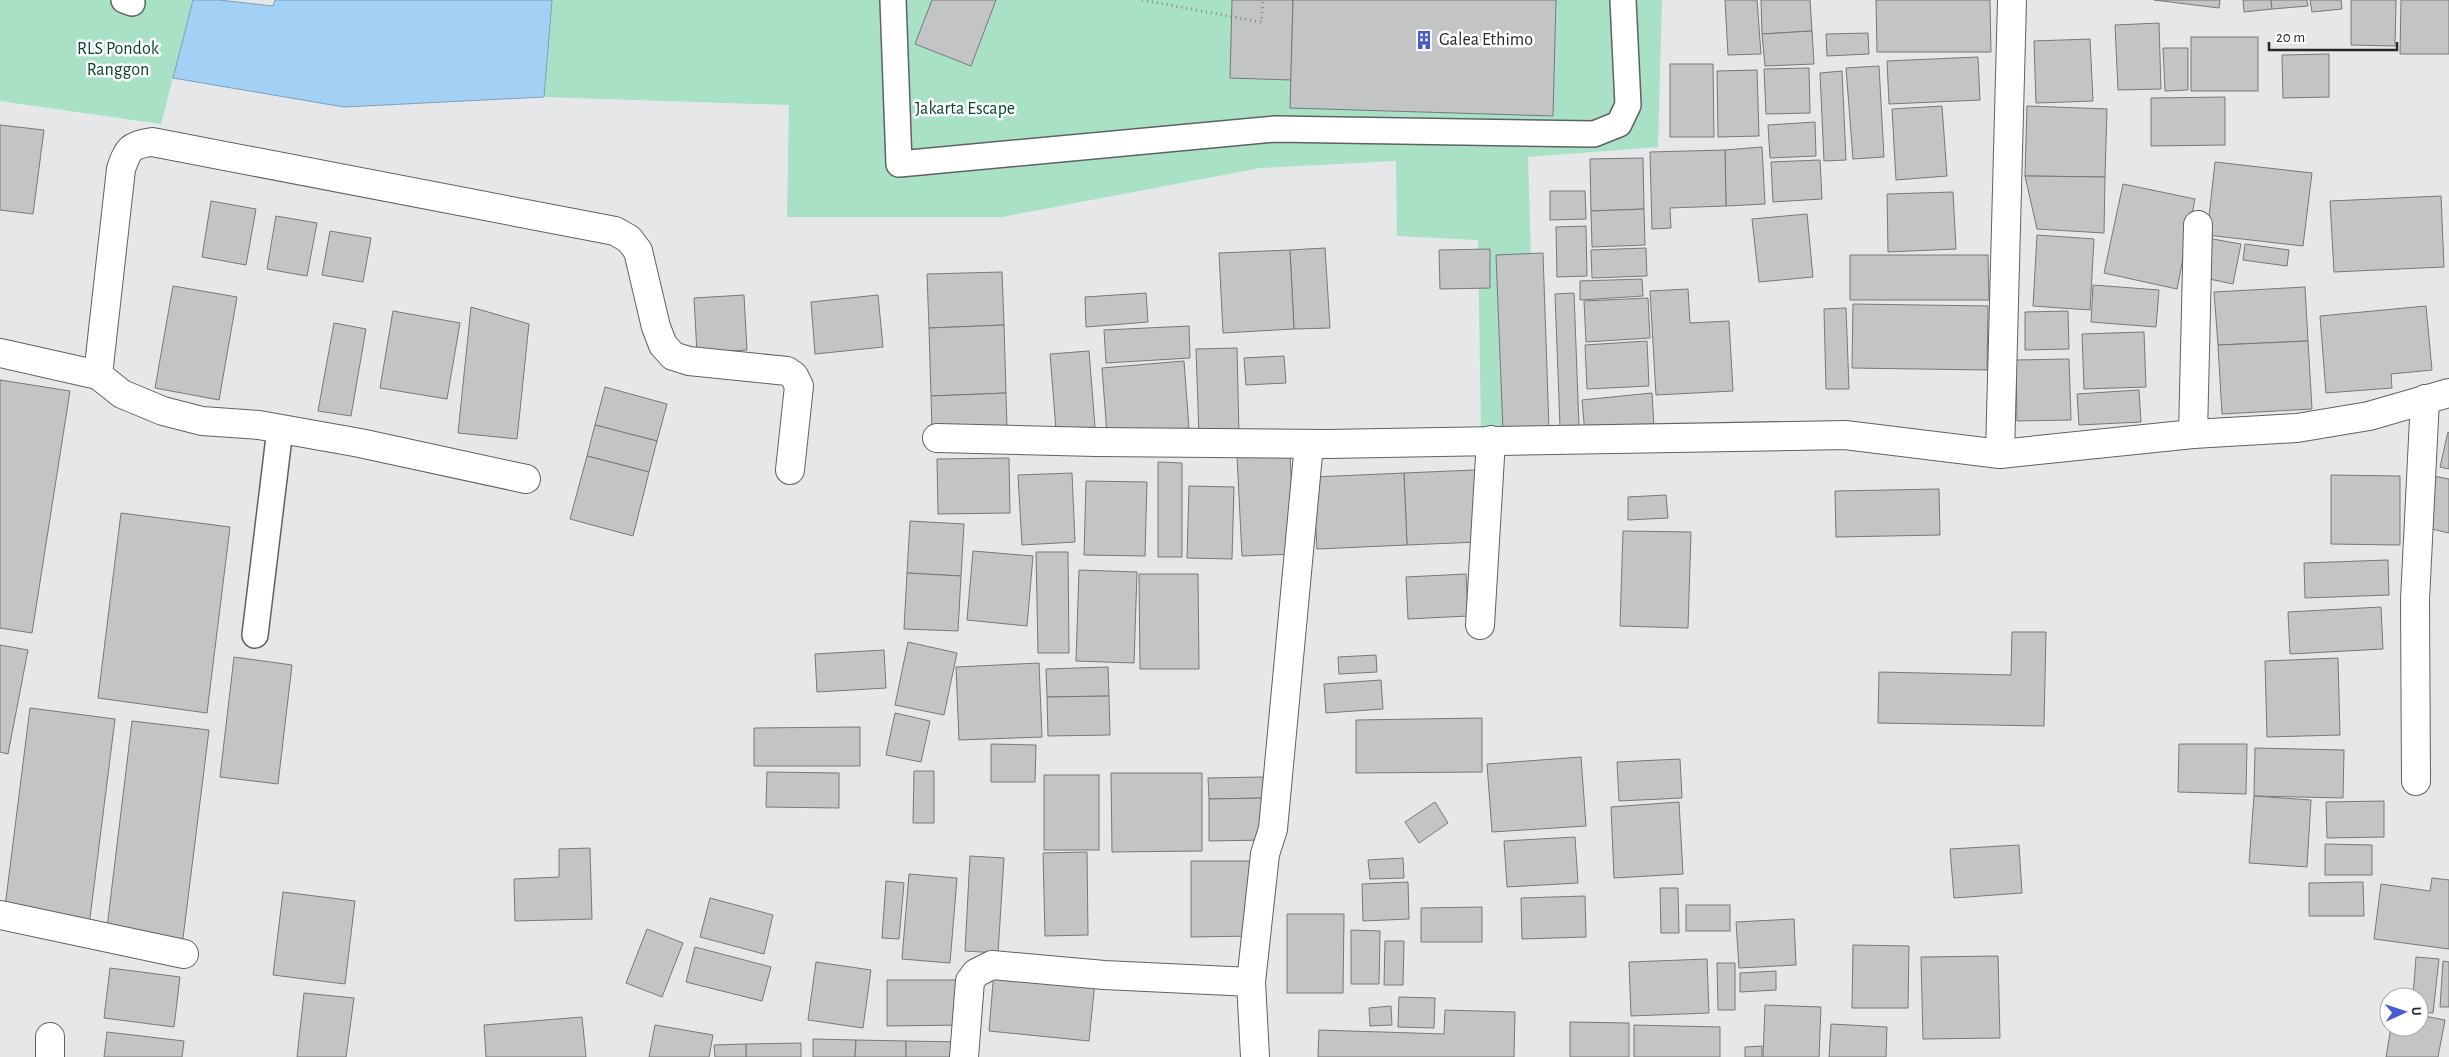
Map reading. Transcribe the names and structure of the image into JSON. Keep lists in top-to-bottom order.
{
  "parks": ["RLS Pondok Ranggon", "Jakarta Escape"],
  "places": {
    "building": ["Galea Ethimo"]
  },
  "scale_bar": "20 m",
  "north": "right"
}
